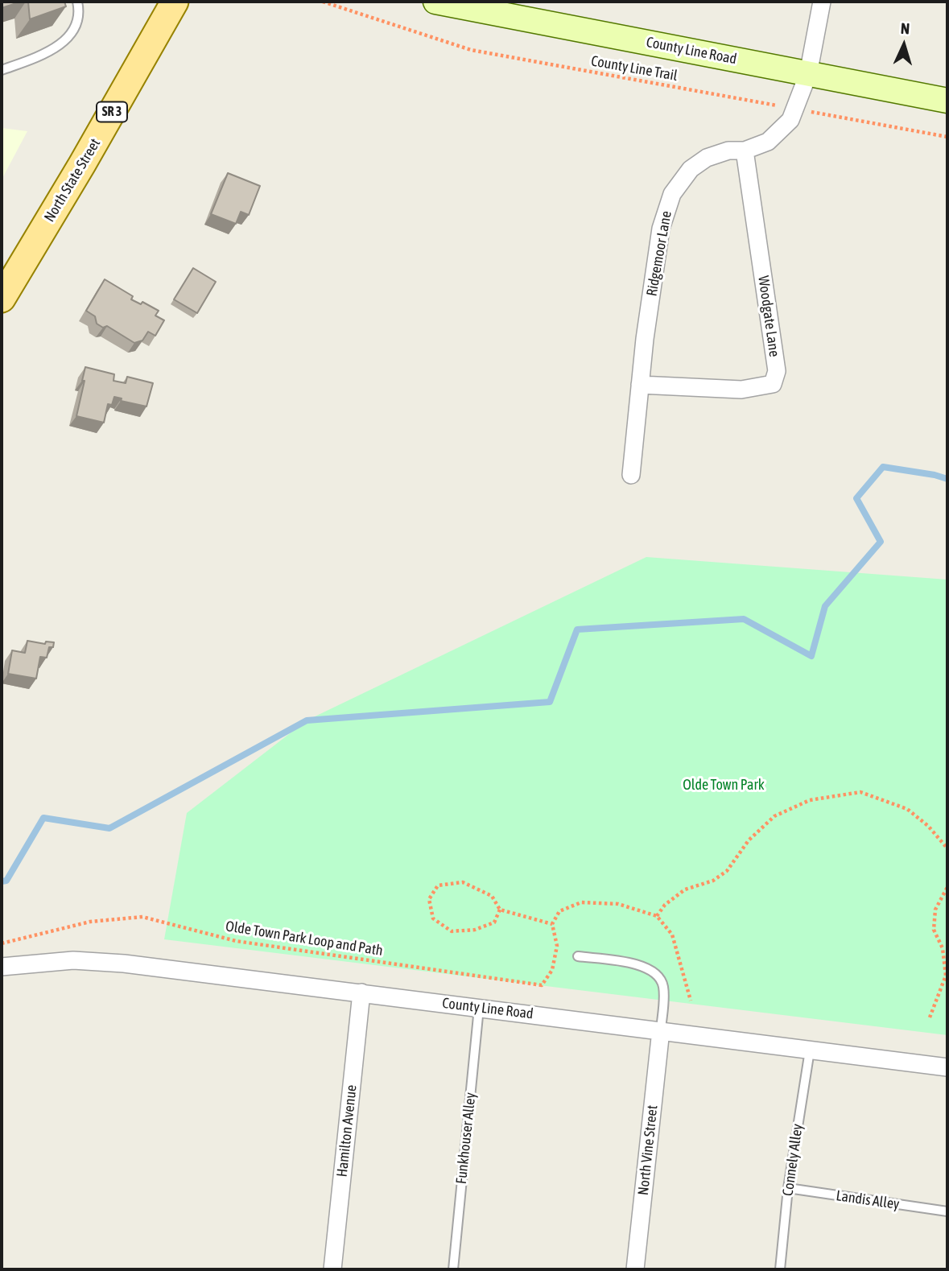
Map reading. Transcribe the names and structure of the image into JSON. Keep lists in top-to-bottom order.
{
  "streets": {
    "main road": ["County Line Road", "SR 3", "North State Street"],
    "street": [
      "Ridgemoor Lane",
      "Woodgate Lane",
      "Hamilton Avenue",
      "North Vine Street"
    ],
    "lane": ["Funkhouser Alley", "Connely Alley", "Landis Alley"],
    "path": ["County Line Trail", "Olde Town Park Loop and Path"]
  },
  "crossings": [
    ["County Line Road", "Ridgemoor Lane"],
    ["County Line Road", "Hamilton Avenue"],
    ["County Line Road", "Funkhouser Alley"],
    ["County Line Road", "North Vine Street"],
    ["County Line Road", "Connely Alley"],
    ["County Line Trail", "Ridgemoor Lane"],
    ["Ridgemoor Lane", "Woodgate Lane"],
    ["Connely Alley", "Landis Alley"]
  ],
  "parks": ["Olde Town Park"],
  "north": "top"
}
